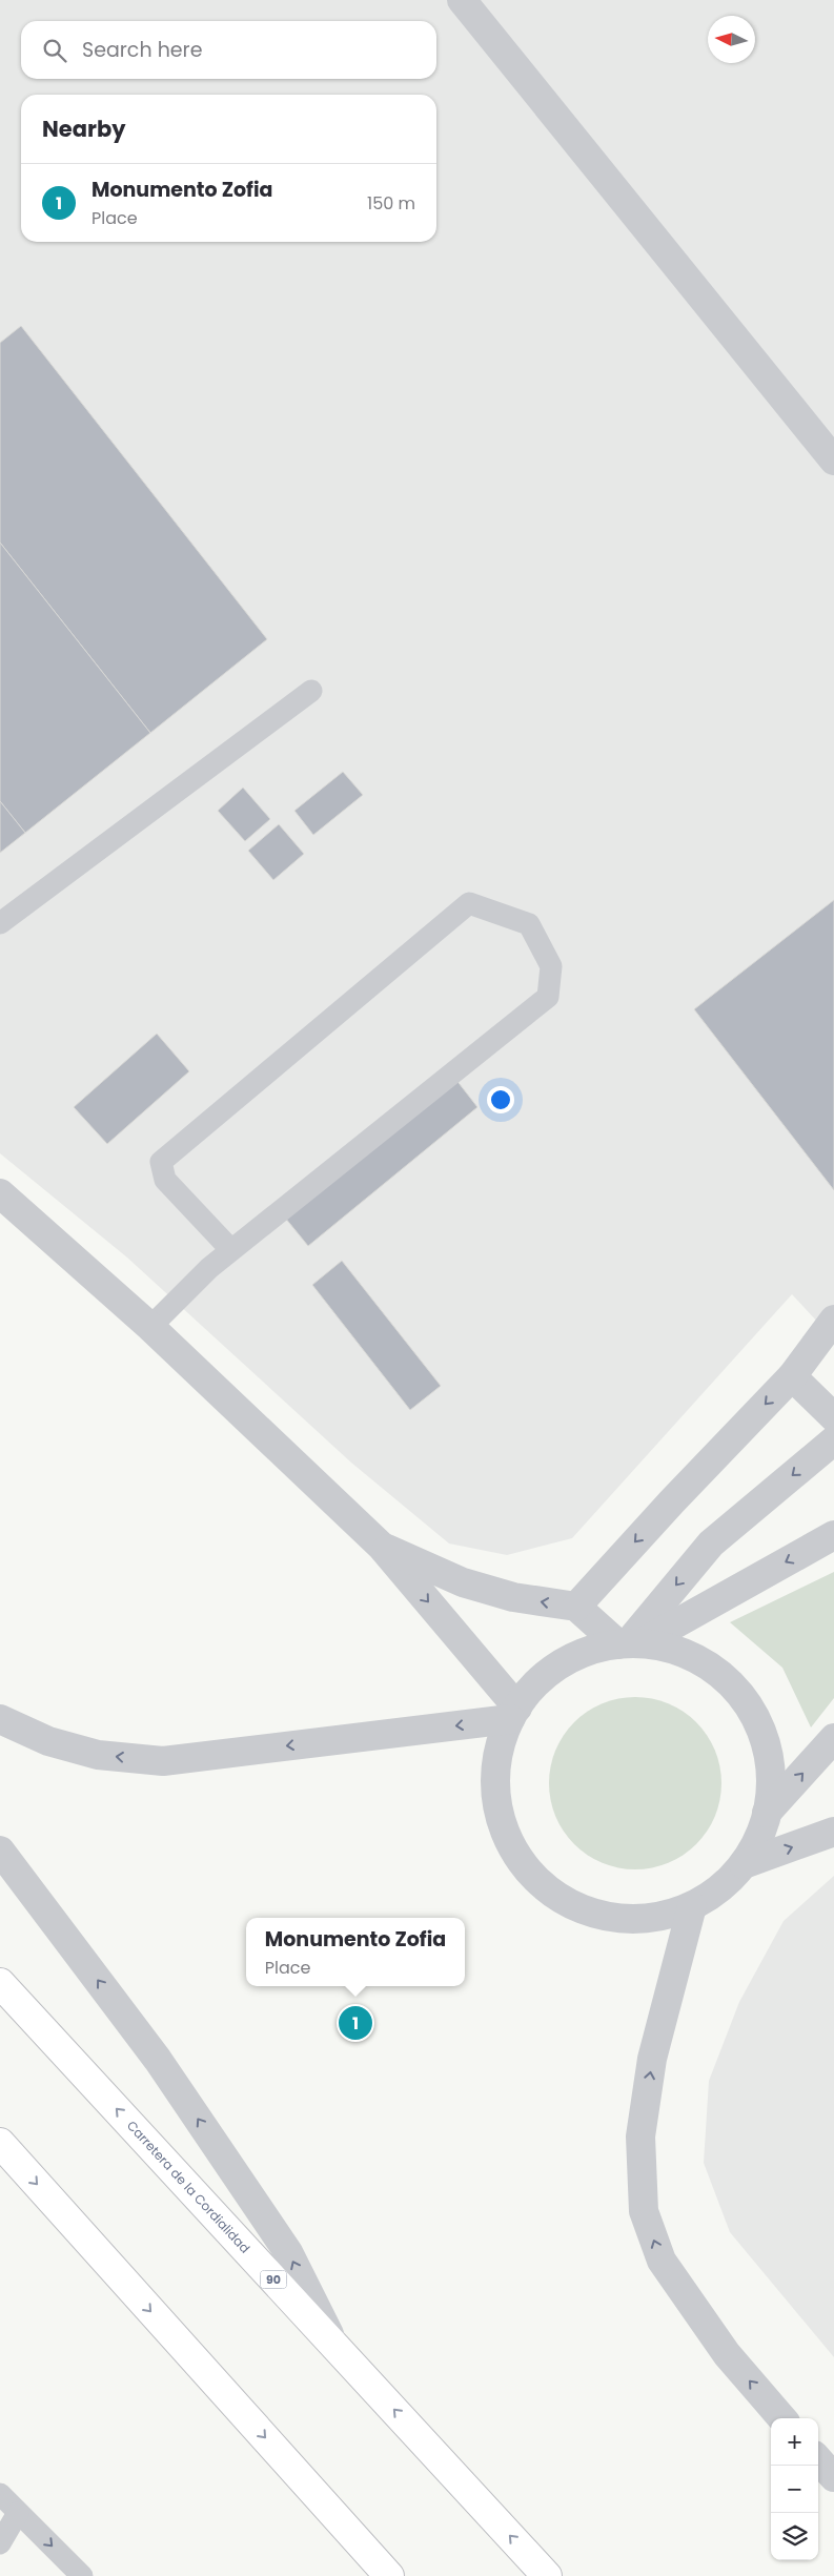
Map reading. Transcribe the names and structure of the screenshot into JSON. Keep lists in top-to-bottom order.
{
  "streets": {
    "highway": ["Carretera de la Cordialidad", "90"]
  },
  "north": "left",
  "page": {
    "search": "Search here",
    "heading": "Nearby",
    "list": [
      {
        "mark": "1",
        "name": "Monumento Zofia",
        "note": "Place",
        "value": "150 m"
      }
    ],
    "popup": ["Monumento Zofia", "Place"],
    "pins": "1",
    "map_buttons": ["+", "−"]
  }
}
